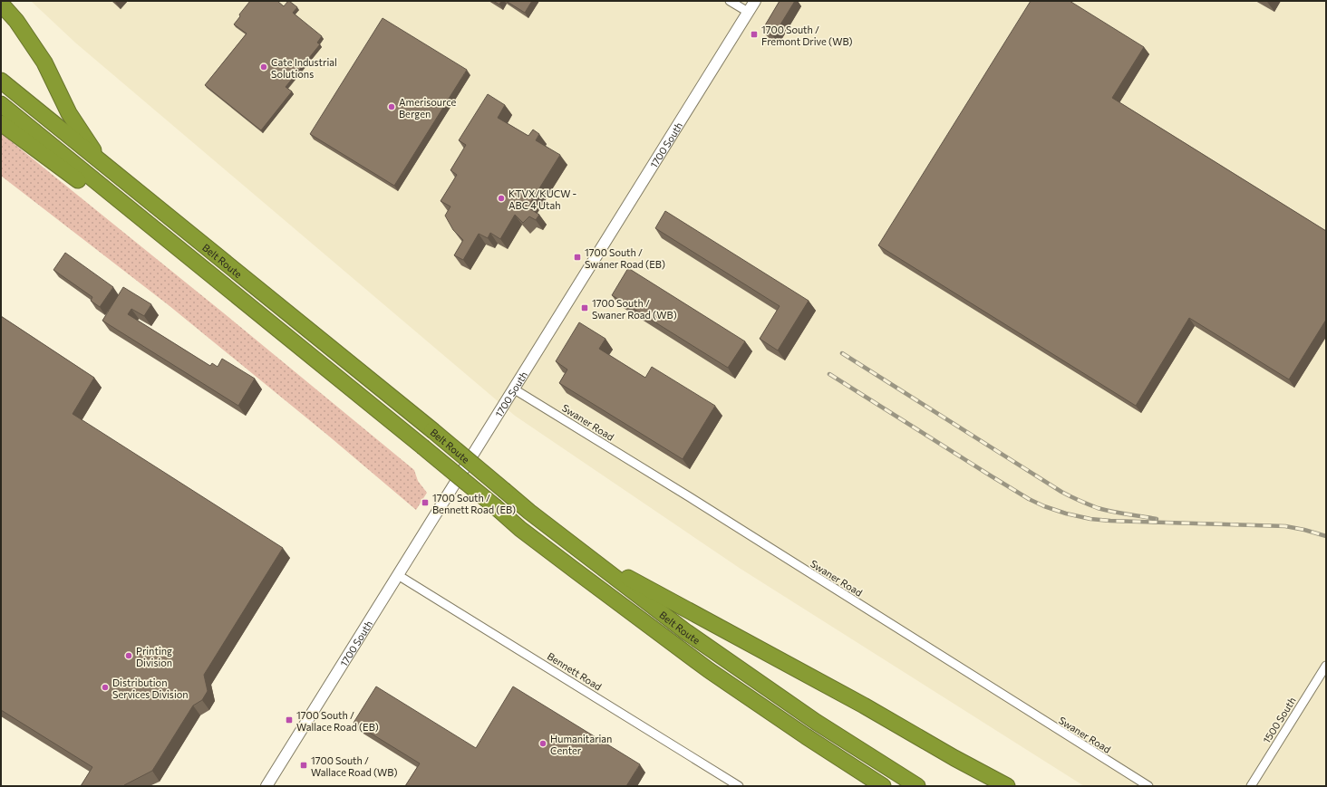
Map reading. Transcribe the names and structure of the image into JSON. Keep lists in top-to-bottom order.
{
  "streets": {
    "highway": ["Belt Route"],
    "street": [
      "1700 South",
      "Swaner Road",
      "Bennett Road",
      "1500 South"
    ]
  },
  "crossings": [
    ["1700 South", "Swaner Road"],
    ["1700 South", "Bennett Road"]
  ],
  "places": {
    "transit": [
      "1700 South / Fremont Drive (WB)",
      "1700 South / Swaner Road (EB)",
      "1700 South / Swaner Road (WB)",
      "1700 South / Bennett Road (EB)",
      "1700 South / Wallace Road (EB)",
      "1700 South / Wallace Road (WB)"
    ],
    "other": [
      "Cate Industrial Solutions",
      "Amerisource Bergen",
      "KTVX/KUCW - ABC 4 Utah",
      "Printing Division",
      "Distribution Services Division",
      "Humanitarian Center"
    ]
  }
}
